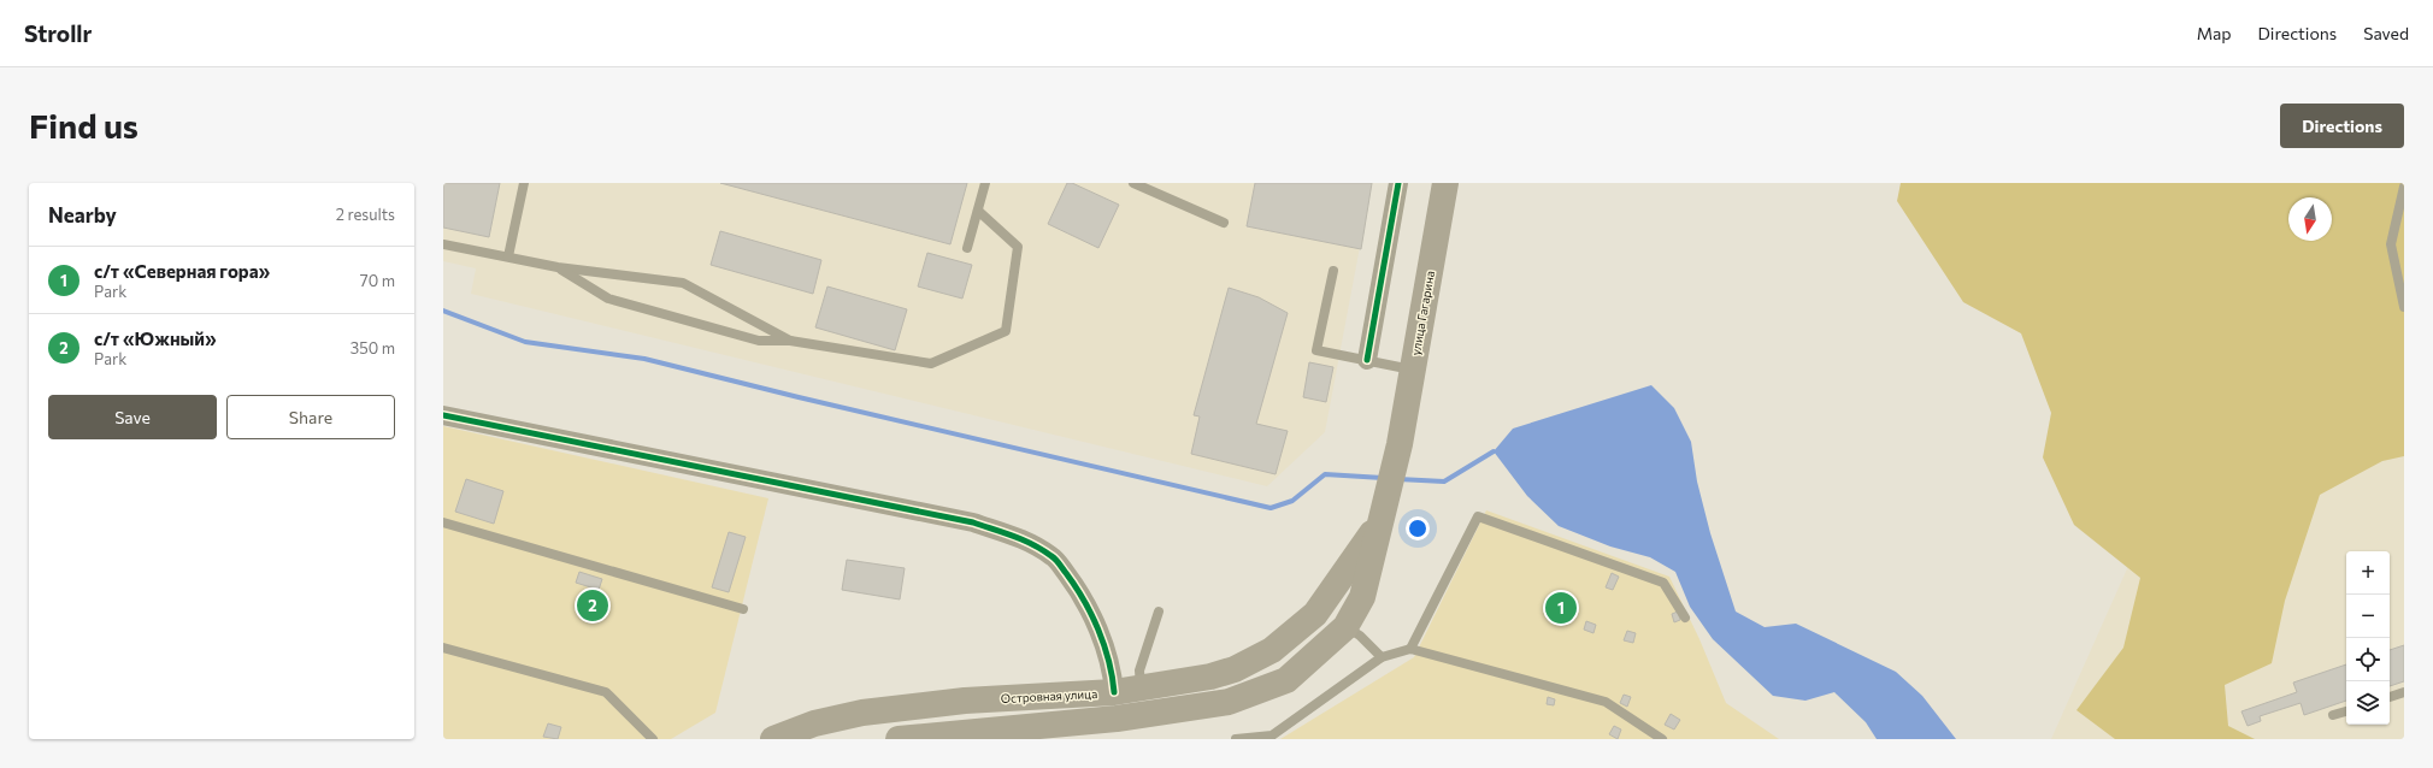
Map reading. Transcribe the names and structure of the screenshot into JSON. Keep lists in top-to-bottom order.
{
  "streets": {
    "main road": ["улица Гагарина", "Островная улица"]
  },
  "crossings": [
    ["улица Гагарина", "Островная улица"]
  ],
  "north": "bottom",
  "page": {
    "header": "Strollr",
    "nav": ["Map", "Directions", "Saved"],
    "buttons": [
      "Directions",
      ["Save", "Share"]
    ],
    "title": "Find us",
    "heading": ["Nearby", "2 results"],
    "list": [
      {
        "mark": "1",
        "name": "с/т «Северная гора»",
        "note": "Park",
        "value": "70 m"
      },
      {
        "mark": "2",
        "name": "с/т «Южный»",
        "note": "Park",
        "value": "350 m"
      }
    ],
    "map_buttons": ["+", "−"],
    "pins": ["2", "1"]
  }
}
